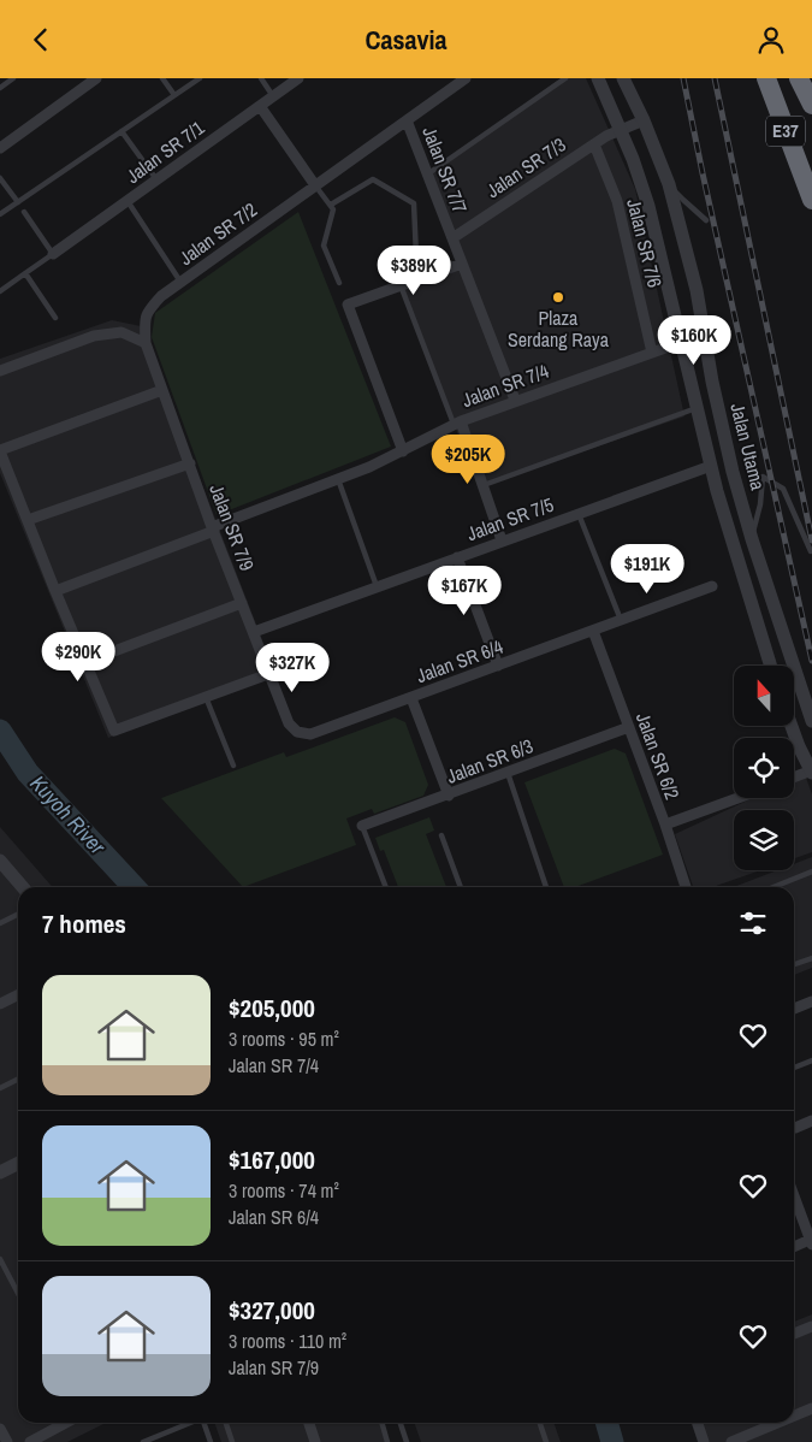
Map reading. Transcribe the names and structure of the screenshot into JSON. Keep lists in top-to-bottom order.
{
  "streets": {
    "highway": ["E37"],
    "street": [
      "Jalan SR 7/1",
      "Jalan SR 7/3",
      "Jalan SR 7/7",
      "Jalan SR 7/2",
      "Jalan SR 7/6",
      "Jalan SR 7/4",
      "Jalan Utama",
      "Jalan SR 7/5",
      "Jalan SR 7/9",
      "Jalan SR 6/4",
      "Jalan SR 6/2",
      "Jalan SR 6/3"
    ]
  },
  "crossings": [
    ["Jalan SR 7/3", "Jalan SR 7/7"],
    ["Jalan SR 7/3", "Jalan SR 7/6"],
    ["Jalan SR 7/3", "Jalan Utama"],
    ["Jalan SR 7/7", "Jalan SR 7/2"],
    ["Jalan SR 7/7", "Jalan SR 7/4"],
    ["Jalan SR 7/2", "Jalan SR 7/9"],
    ["Jalan SR 7/6", "Jalan SR 7/4"],
    ["Jalan SR 7/4", "Jalan Utama"],
    ["Jalan SR 7/4", "Jalan SR 7/9"],
    ["Jalan Utama", "Jalan SR 7/5"],
    ["Jalan SR 7/5", "Jalan SR 7/9"],
    ["Jalan SR 7/9", "Jalan SR 6/4"],
    ["Jalan SR 6/4", "Jalan SR 6/2"],
    ["Jalan SR 6/2", "Jalan SR 6/3"]
  ],
  "water": ["Kuyoh River"],
  "places": ["Plaza Serdang Raya"],
  "north": "top",
  "page": {
    "header": "Casavia",
    "price": [
      "$389K",
      "$160K",
      "$205K",
      "$191K",
      "$167K",
      "$290K",
      "$327K"
    ],
    "heading": "7 homes",
    "list": [
      {
        "name": "$205,000",
        "note": "3 rooms · 95 m² · Jalan SR 7/4"
      },
      {
        "name": "$167,000",
        "note": "3 rooms · 74 m² · Jalan SR 6/4"
      },
      {
        "name": "$327,000",
        "note": "3 rooms · 110 m² · Jalan SR 7/9"
      }
    ]
  }
}
